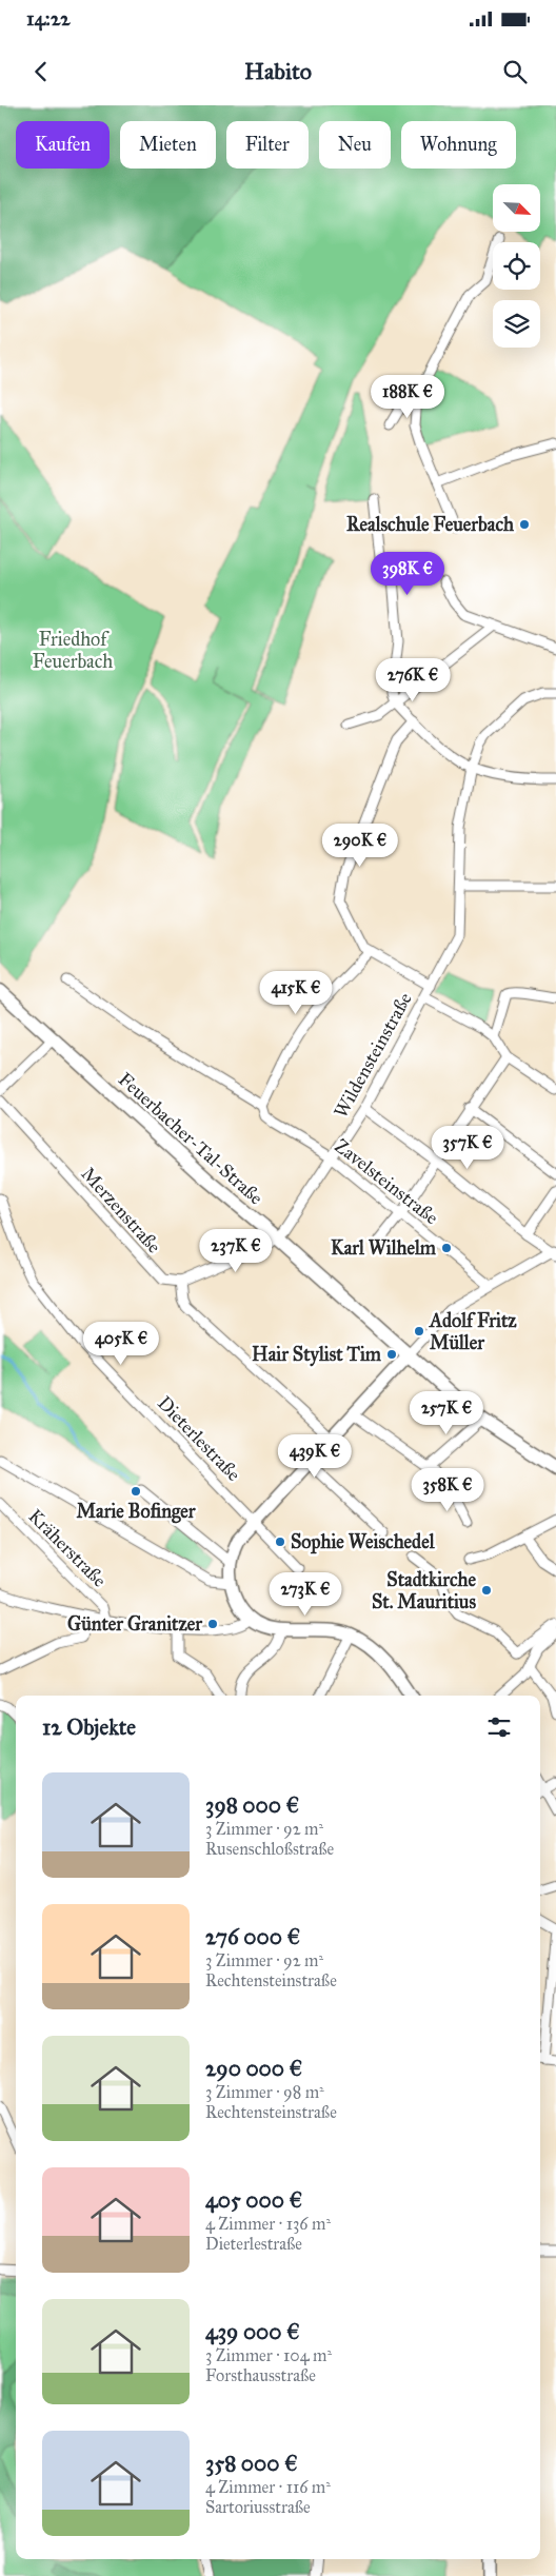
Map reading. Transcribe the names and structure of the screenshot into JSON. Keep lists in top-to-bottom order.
{
  "streets": {
    "main road": ["Feuerbacher-Tal-Straße"],
    "street": [
      "Wildensteinstraße",
      "Zavelsteinstraße",
      "Merzenstraße",
      "Dieterlestraße",
      "Kräherstraße"
    ]
  },
  "crossings": [
    ["Wildensteinstraße", "Feuerbacher-Tal-Straße"],
    ["Wildensteinstraße", "Zavelsteinstraße"],
    ["Wildensteinstraße", "Merzenstraße"]
  ],
  "parks": ["Friedhof Feuerbach"],
  "places": [
    "Realschule Feuerbach",
    "Karl Wilhelm",
    "Adolf Fritz Müller",
    "Hair Stylist Tim",
    "Marie Bofinger",
    "Sophie Weischedel",
    "Stadtkirche St. Mauritius",
    "Günter Granitzer"
  ],
  "north": "bottom right",
  "page": {
    "status": "14:22",
    "header": "Habito",
    "chip": [
      "Kaufen",
      "Mieten",
      "Filter",
      "Neu",
      "Wohnung"
    ],
    "price": [
      "188K €",
      "398K €",
      "276K €",
      "290K €",
      "415K €",
      "357K €",
      "237K €",
      "405K €",
      "257K €",
      "439K €",
      "358K €",
      "273K €"
    ],
    "heading": "12 Objekte",
    "list": [
      {
        "name": "398 000 €",
        "note": "3 Zimmer · 92 m² · Rusenschloßstraße"
      },
      {
        "name": "276 000 €",
        "note": "3 Zimmer · 92 m² · Rechtensteinstraße"
      },
      {
        "name": "290 000 €",
        "note": "3 Zimmer · 98 m² · Rechtensteinstraße"
      },
      {
        "name": "405 000 €",
        "note": "4 Zimmer · 136 m² · Dieterlestraße"
      },
      {
        "name": "439 000 €",
        "note": "3 Zimmer · 104 m² · Forsthausstraße"
      },
      {
        "name": "358 000 €",
        "note": "4 Zimmer · 116 m² · Sartoriusstraße"
      }
    ]
  }
}
